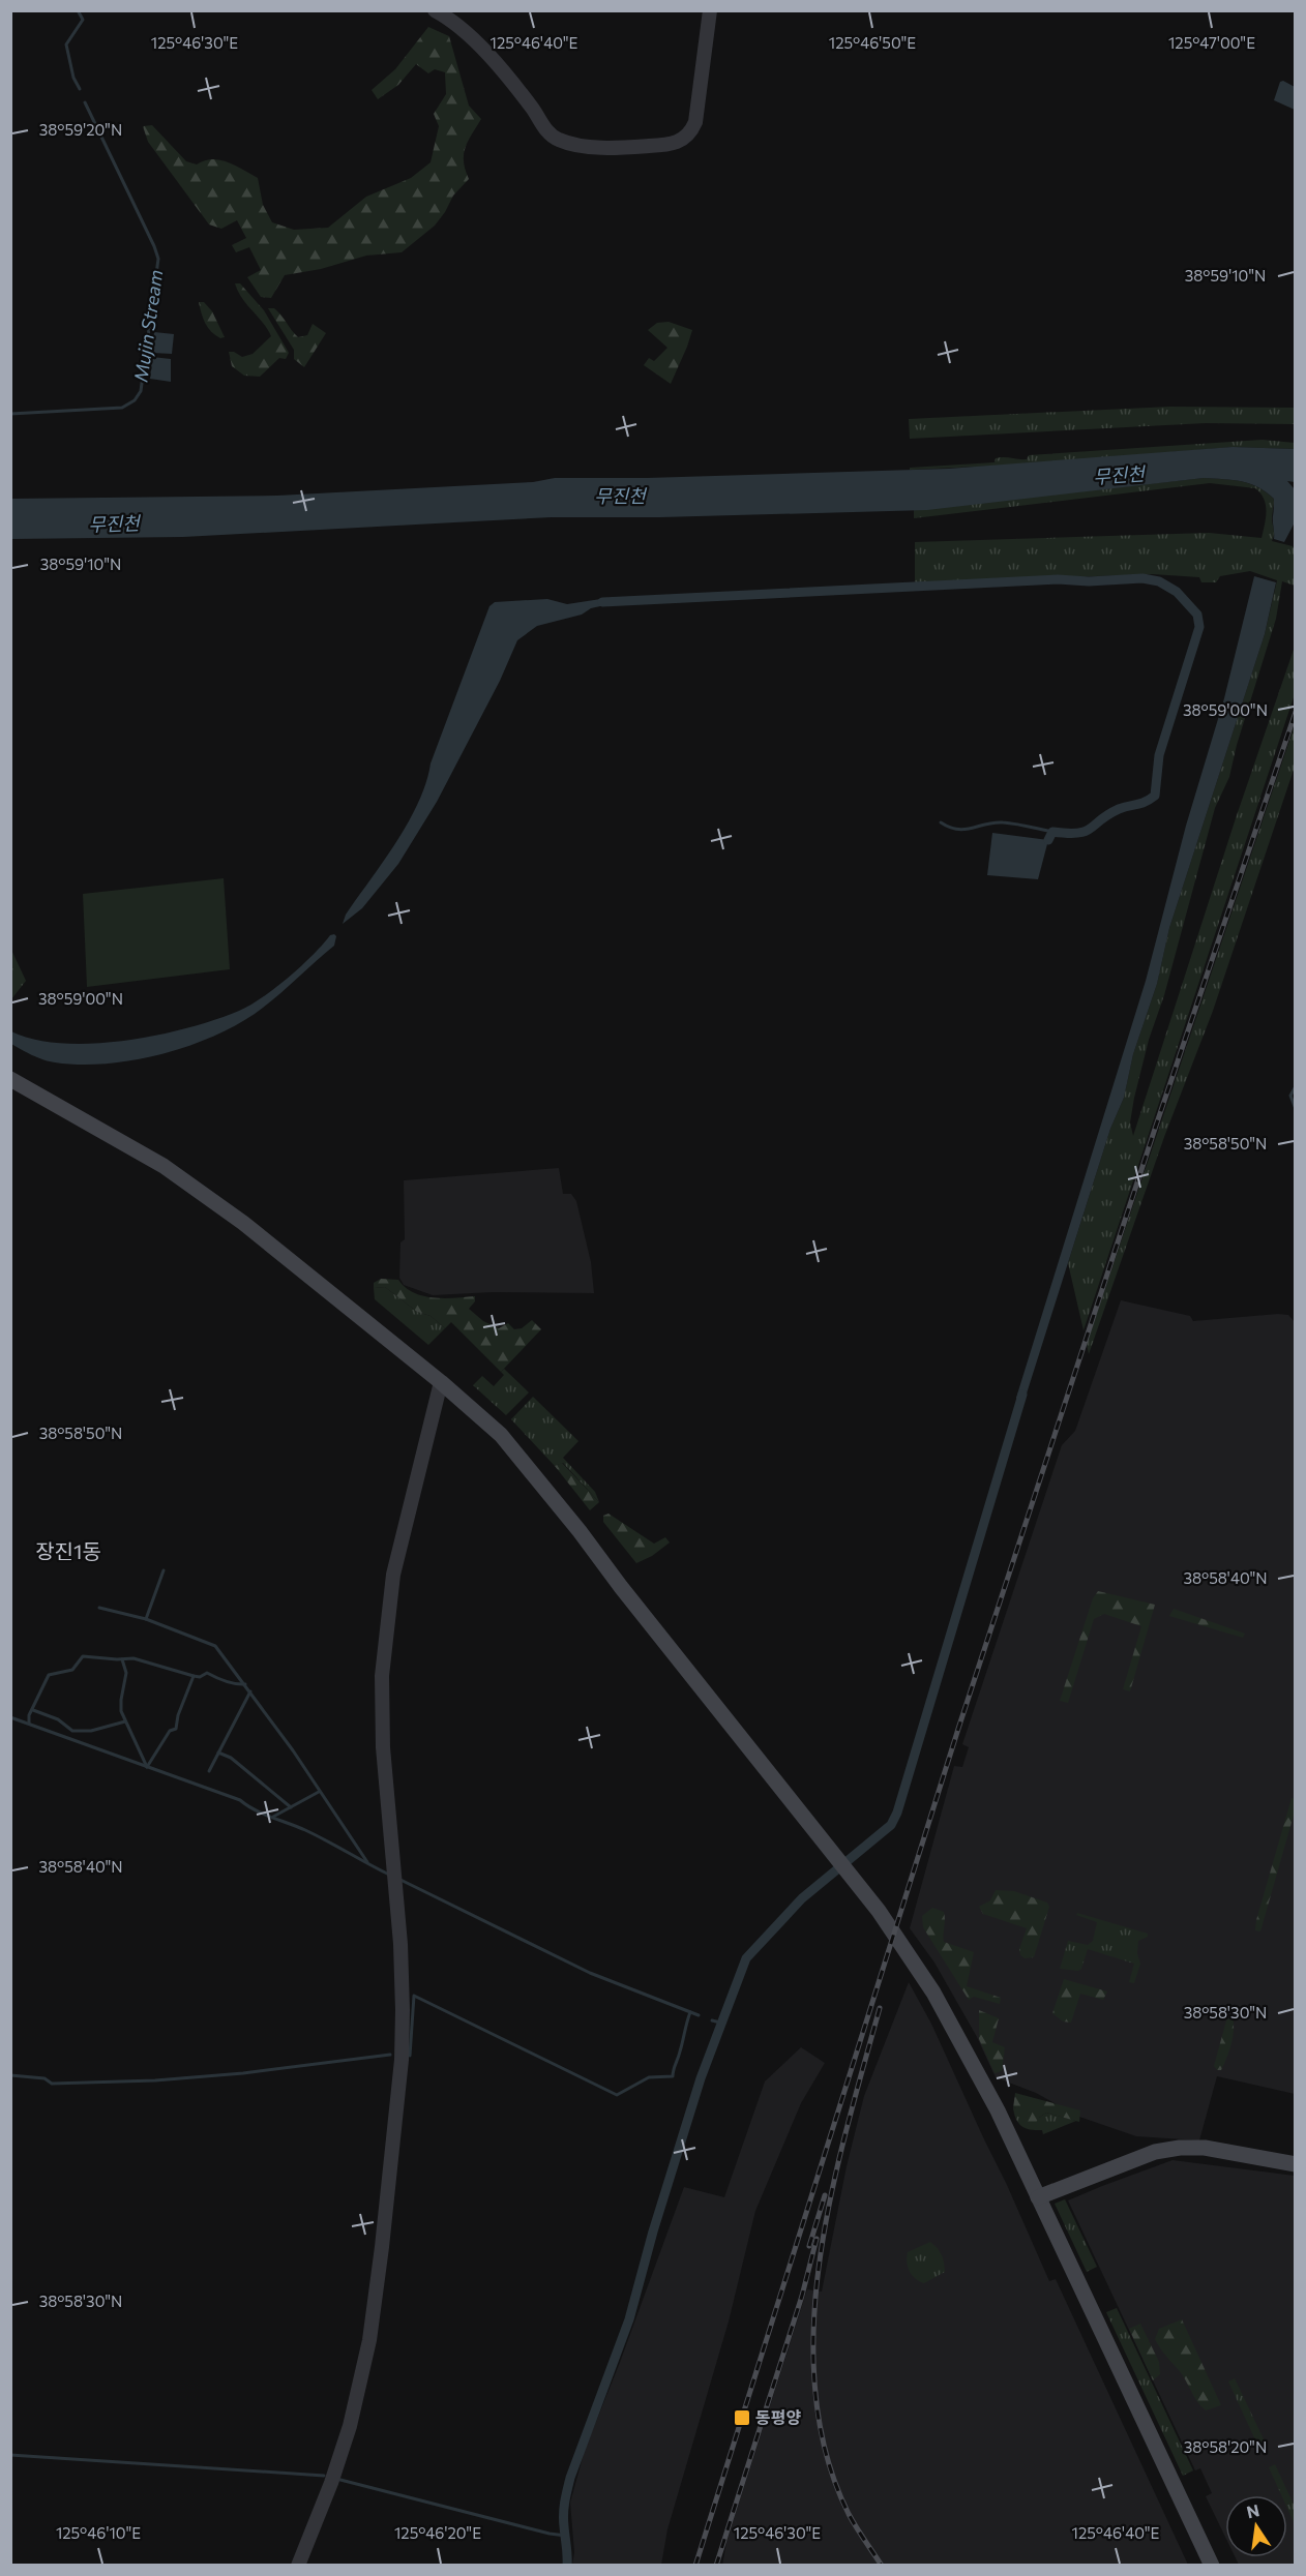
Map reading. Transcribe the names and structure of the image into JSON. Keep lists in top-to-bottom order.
{
  "districts": ["장진1동"],
  "water": ["Mujin Stream", "무진천"],
  "places": {
    "transit": ["동평양"]
  },
  "north": "top",
  "coordinates": [
    "125°46'30\"E",
    "125°46'40\"E",
    "125°46'50\"E",
    "125°47'00\"E",
    "38°59'20\"N",
    "38°59'10\"N",
    "38°59'00\"N",
    "38°58'50\"N",
    "38°58'40\"N",
    "38°58'30\"N",
    "38°58'20\"N",
    "125°46'10\"E",
    "125°46'20\"E"
  ]
}
